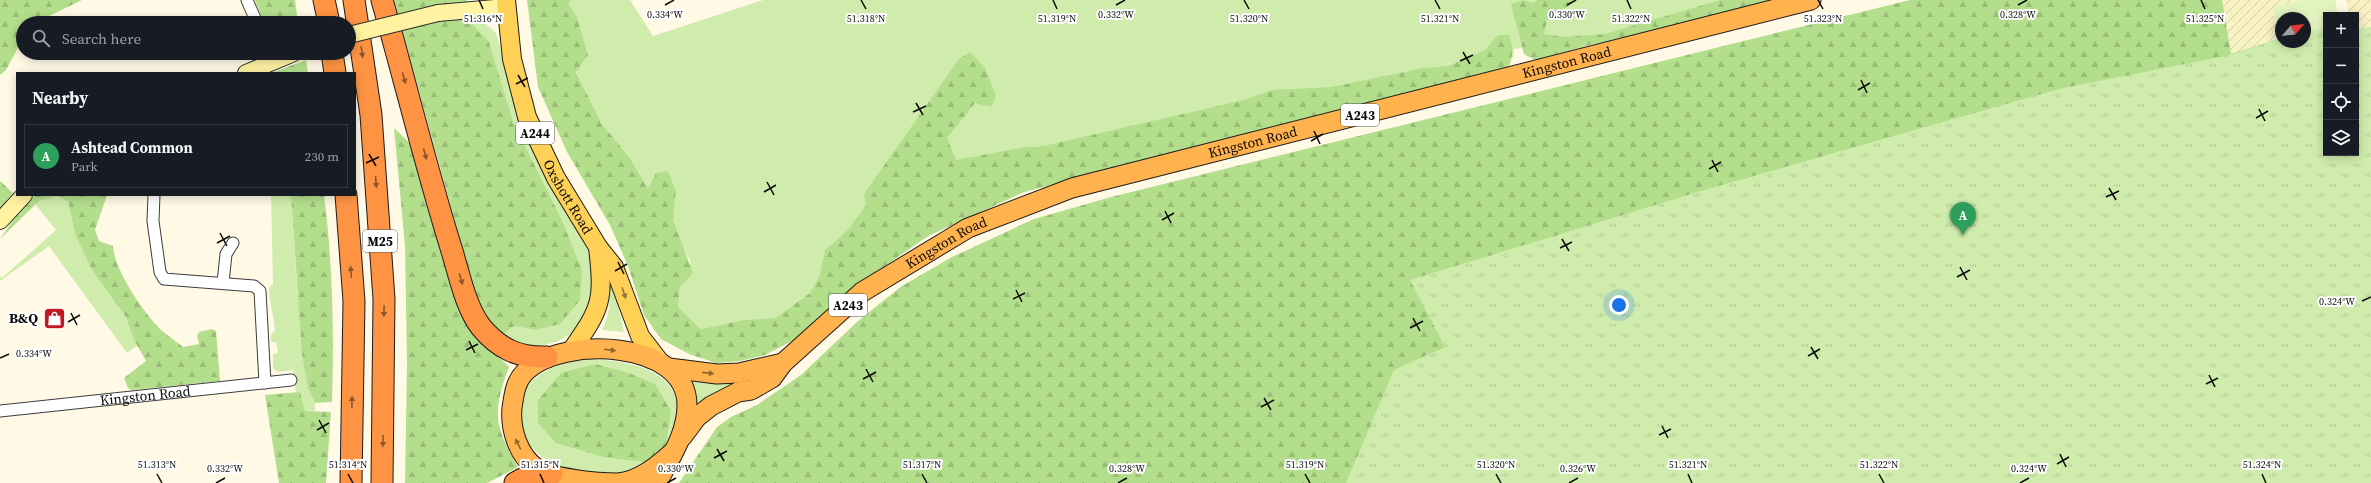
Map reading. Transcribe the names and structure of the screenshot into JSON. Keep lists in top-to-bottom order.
{
  "streets": {
    "highway": ["Kingston Road", "A243", "M25"],
    "main road": ["A244", "Oxshott Road"]
  },
  "crossings": [
    ["Kingston Road", "A243"],
    ["Kingston Road", "Oxshott Road"]
  ],
  "places": {
    "shop": ["B&Q"]
  },
  "north": "top right",
  "page": {
    "map_buttons": ["+", "−"],
    "search": "Search here",
    "heading": "Nearby",
    "list": [
      {
        "mark": "A",
        "name": "Ashtead Common",
        "note": "Park",
        "value": "230 m"
      }
    ],
    "pins": "A"
  },
  "coordinates": [
    "0.334°W",
    "0.332°W",
    "0.330°W",
    "0.328°W",
    "51.316°N",
    "51.318°N",
    "51.321°N",
    "51.323°N",
    "51.325°N",
    "51.319°N",
    "51.320°N",
    "51.322°N",
    "0.324°W",
    "51.313°N",
    "51.314°N",
    "51.315°N",
    "51.317°N",
    "51.324°N",
    "0.326°W"
  ]
}
